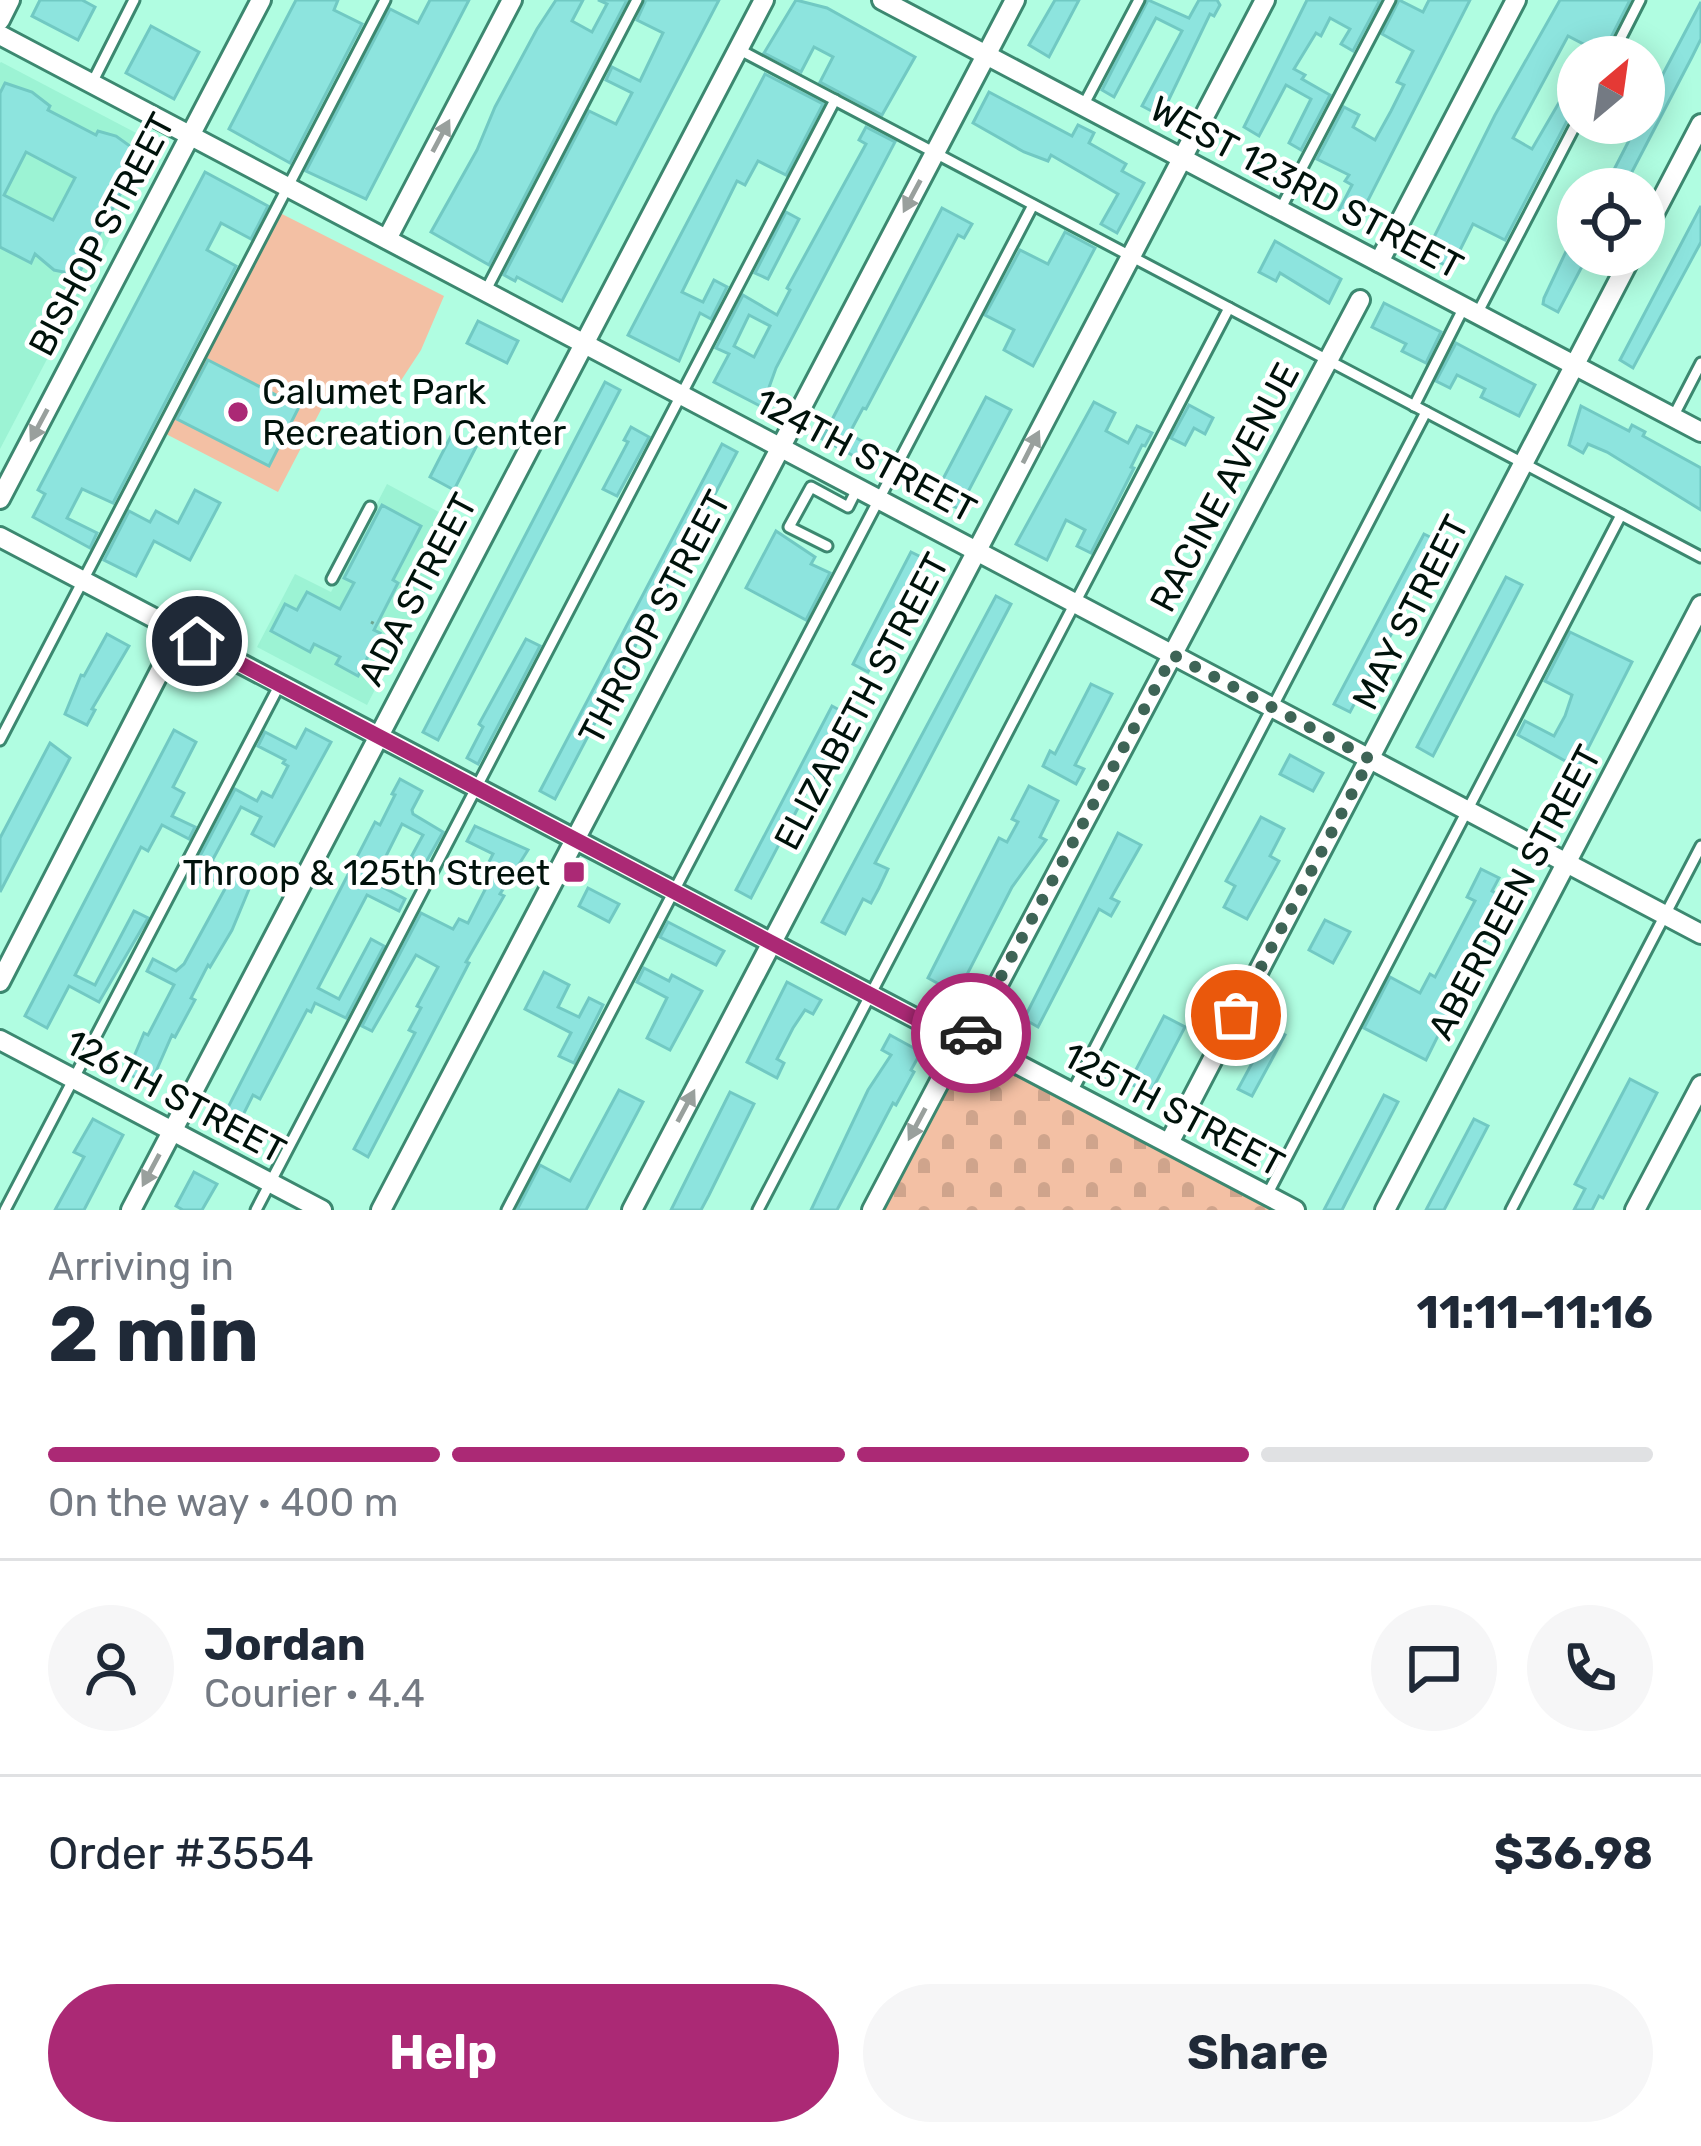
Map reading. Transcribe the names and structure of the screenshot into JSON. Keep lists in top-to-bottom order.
{
  "streets": {
    "street": [
      "WEST 123RD STREET",
      "BISHOP STREET",
      "124TH STREET",
      "RACINE AVENUE",
      "ADA STREET",
      "MAY STREET",
      "THROOP STREET",
      "ELIZABETH STREET",
      "ABERDEEN STREET",
      "126TH STREET",
      "125TH STREET"
    ]
  },
  "crossings": [
    ["WEST 123RD STREET", "MAY STREET"],
    ["WEST 123RD STREET", "THROOP STREET"],
    ["WEST 123RD STREET", "ELIZABETH STREET"],
    ["BISHOP STREET", "124TH STREET"],
    ["124TH STREET", "RACINE AVENUE"],
    ["124TH STREET", "ADA STREET"],
    ["124TH STREET", "MAY STREET"],
    ["124TH STREET", "THROOP STREET"],
    ["124TH STREET", "ELIZABETH STREET"],
    ["124TH STREET", "ABERDEEN STREET"],
    ["RACINE AVENUE", "125TH STREET"],
    ["ADA STREET", "126TH STREET"],
    ["ADA STREET", "125TH STREET"],
    ["MAY STREET", "125TH STREET"],
    ["THROOP STREET", "125TH STREET"],
    ["ELIZABETH STREET", "125TH STREET"]
  ],
  "one_way": ["BISHOP STREET", "ELIZABETH STREET"],
  "places": {
    "other": ["Calumet Park Recreation Center"],
    "transit": ["Throop & 125th Street"]
  },
  "north": "top right",
  "page": {
    "heading": ["2 min", "Arriving in", "11:11–11:16"],
    "panel": [
      "Jordan",
      "Courier · 4.4",
      "Order #3554",
      "$36.98"
    ],
    "bar": "On the way · 400 m",
    "buttons": ["Help", "Share"]
  }
}
